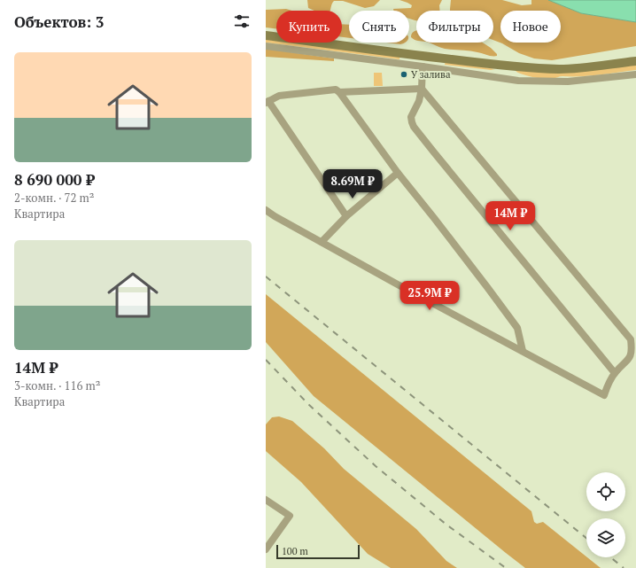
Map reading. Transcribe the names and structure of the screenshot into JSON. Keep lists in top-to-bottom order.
{
  "places": ["У залива"],
  "scale_bar": "100 m",
  "page": {
    "heading": "Объектов: 3",
    "chip": [
      "Купить",
      "Снять",
      "Фильтры",
      "Новое"
    ],
    "list": [
      {
        "name": "8 690 000 ₽",
        "note": "2-комн. · 72 m² · Квартира"
      },
      {
        "name": "14M ₽",
        "note": "3-комн. · 116 m² · Квартира"
      }
    ],
    "price": ["8.69M ₽", "14M ₽", "25.9M ₽"],
    "scale": "100 m"
  }
}
